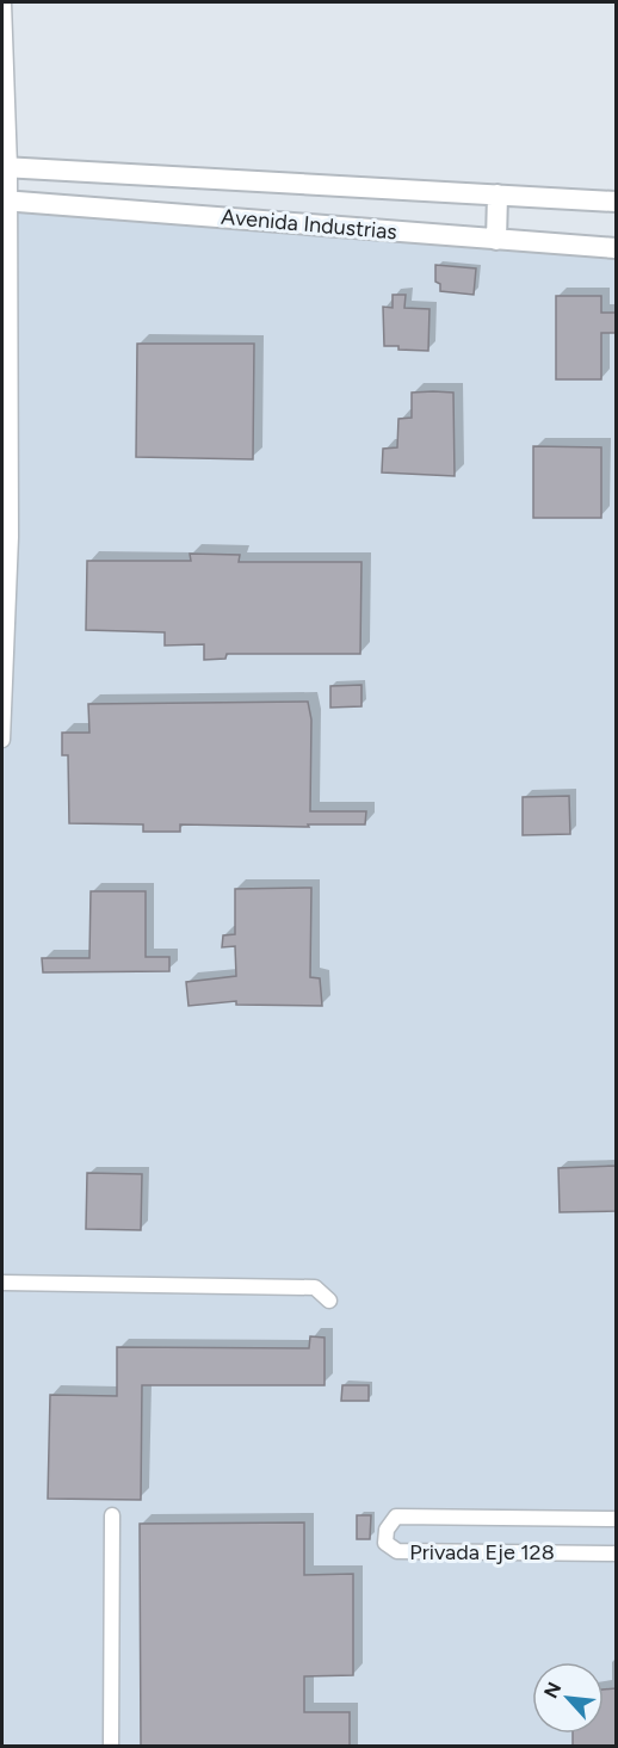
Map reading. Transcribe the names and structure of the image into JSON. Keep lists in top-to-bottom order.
{
  "streets": {
    "main road": ["Avenida Industrias"],
    "street": ["Privada Eje 128"]
  },
  "north": "top left"
}
